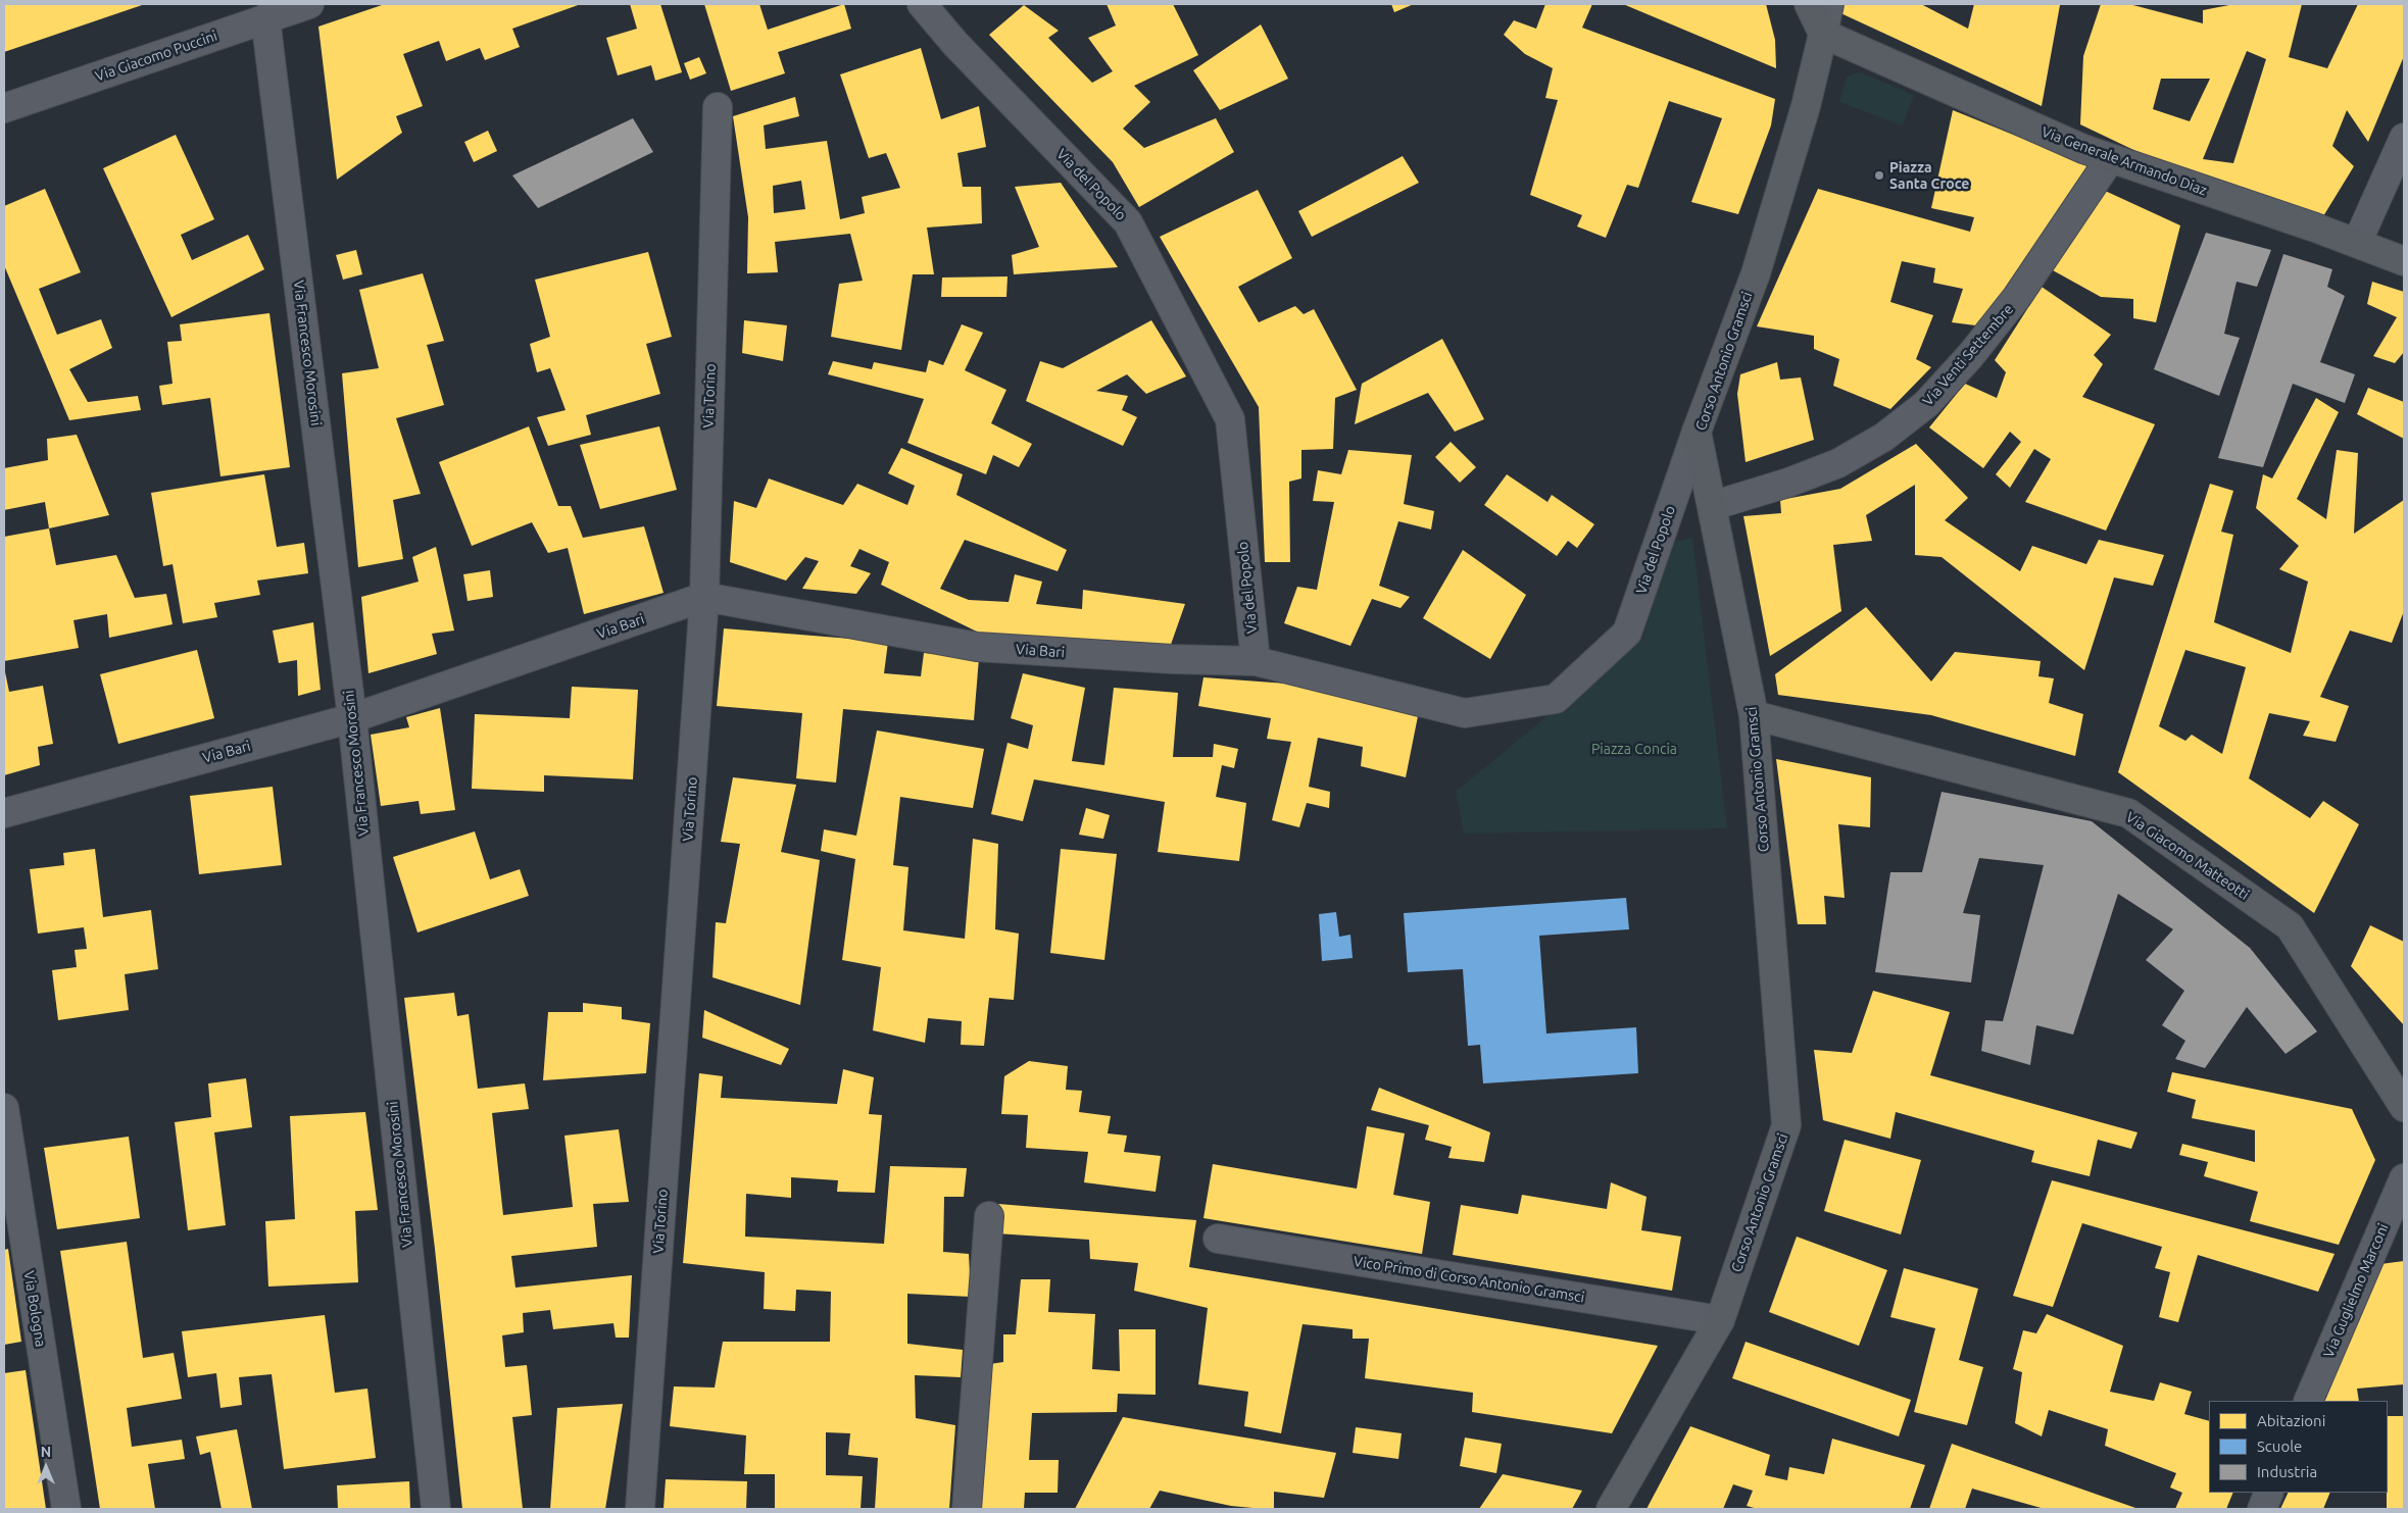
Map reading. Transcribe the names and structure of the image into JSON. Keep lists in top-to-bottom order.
{
  "streets": {
    "street": [
      "Via Giacomo Puccini",
      "Via Generale Armando Diaz",
      "Via del Popolo",
      "Via Francesco Morosini",
      "Via Venti Settembre",
      "Corso Antonio Gramsci",
      "Via Torino",
      "Via Bari",
      "Via Giacomo Matteotti",
      "Vico Primo di Corso Antonio Gramsci",
      "Via Guglielmo Marconi",
      "Via Bologna"
    ]
  },
  "crossings": [
    ["Via Giacomo Puccini", "Via Francesco Morosini"],
    ["Via Generale Armando Diaz", "Via Venti Settembre"],
    ["Via Generale Armando Diaz", "Corso Antonio Gramsci"],
    ["Via del Popolo", "Corso Antonio Gramsci"],
    ["Via del Popolo", "Via Bari"],
    ["Via Francesco Morosini", "Via Bari"],
    ["Via Venti Settembre", "Corso Antonio Gramsci"],
    ["Corso Antonio Gramsci", "Via Giacomo Matteotti"],
    ["Corso Antonio Gramsci", "Vico Primo di Corso Antonio Gramsci"],
    ["Via Torino", "Via Bari"]
  ],
  "parks": ["Piazza Concia"],
  "places": ["Piazza Santa Croce"],
  "legend": ["Abitazioni", "Scuole", "Industria"],
  "north": "top"
}
